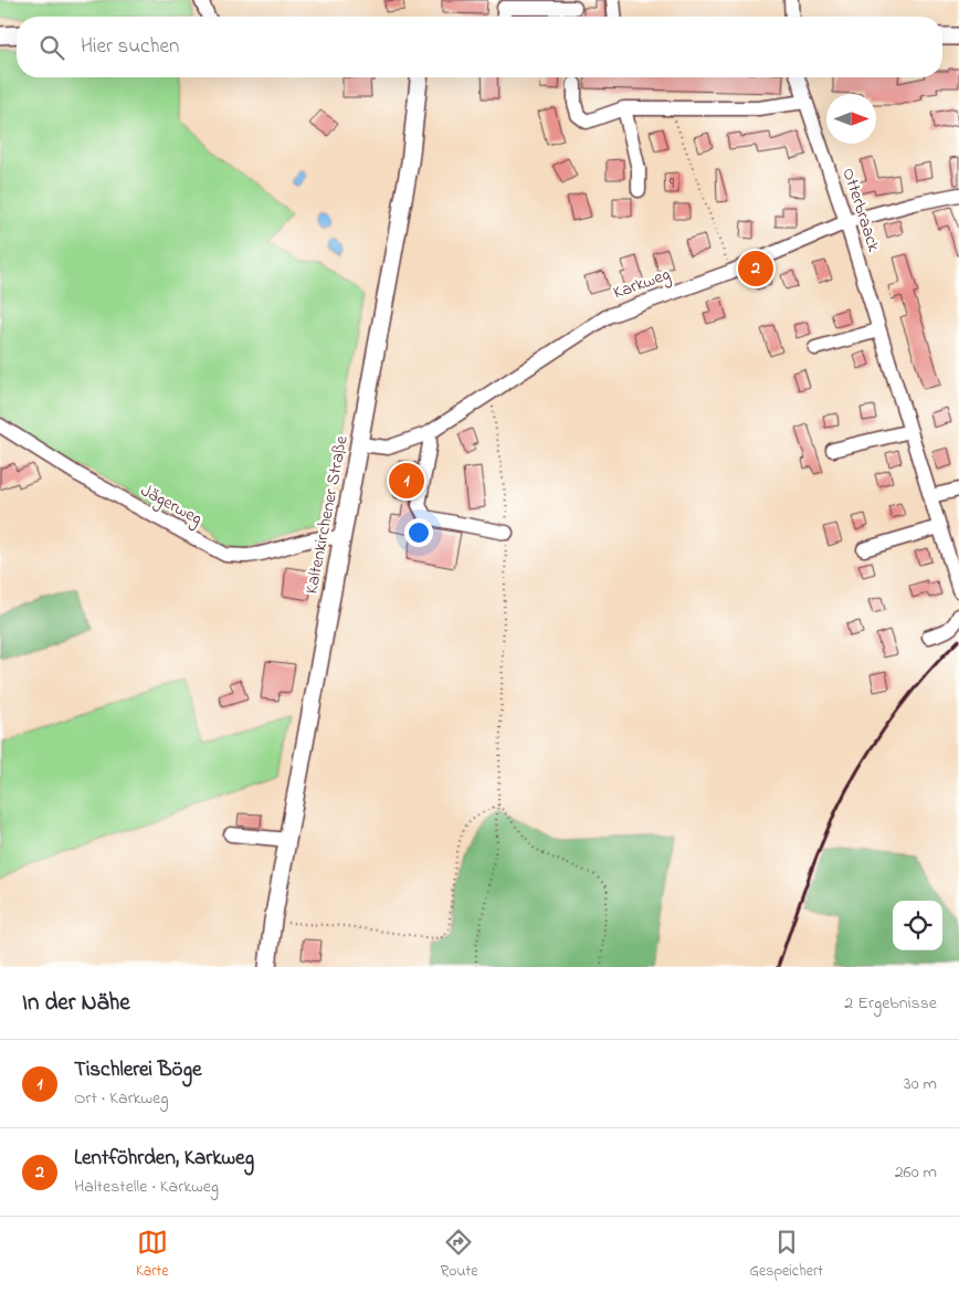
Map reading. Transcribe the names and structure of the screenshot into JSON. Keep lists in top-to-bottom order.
{
  "streets": {
    "main road": ["Kaltenkirchener Straße"],
    "street": ["Otterbraack", "Karkweg", "Jägerweg"]
  },
  "crossings": [
    ["Otterbraack", "Karkweg"],
    ["Karkweg", "Kaltenkirchener Straße"],
    ["Jägerweg", "Kaltenkirchener Straße"]
  ],
  "house_numbers": ["9"],
  "north": "right",
  "page": {
    "search": "Hier suchen",
    "pins": ["2", "1"],
    "heading": ["In der Nähe", "2 Ergebnisse"],
    "list": [
      {
        "mark": "1",
        "name": "Tischlerei Böge",
        "note": "Ort · Karkweg",
        "value": "30 m"
      },
      {
        "mark": "2",
        "name": "Lentföhrden, Karkweg",
        "note": "Haltestelle · Karkweg",
        "value": "260 m"
      }
    ],
    "nav": ["Karte", "Route", "Gespeichert"]
  }
}
